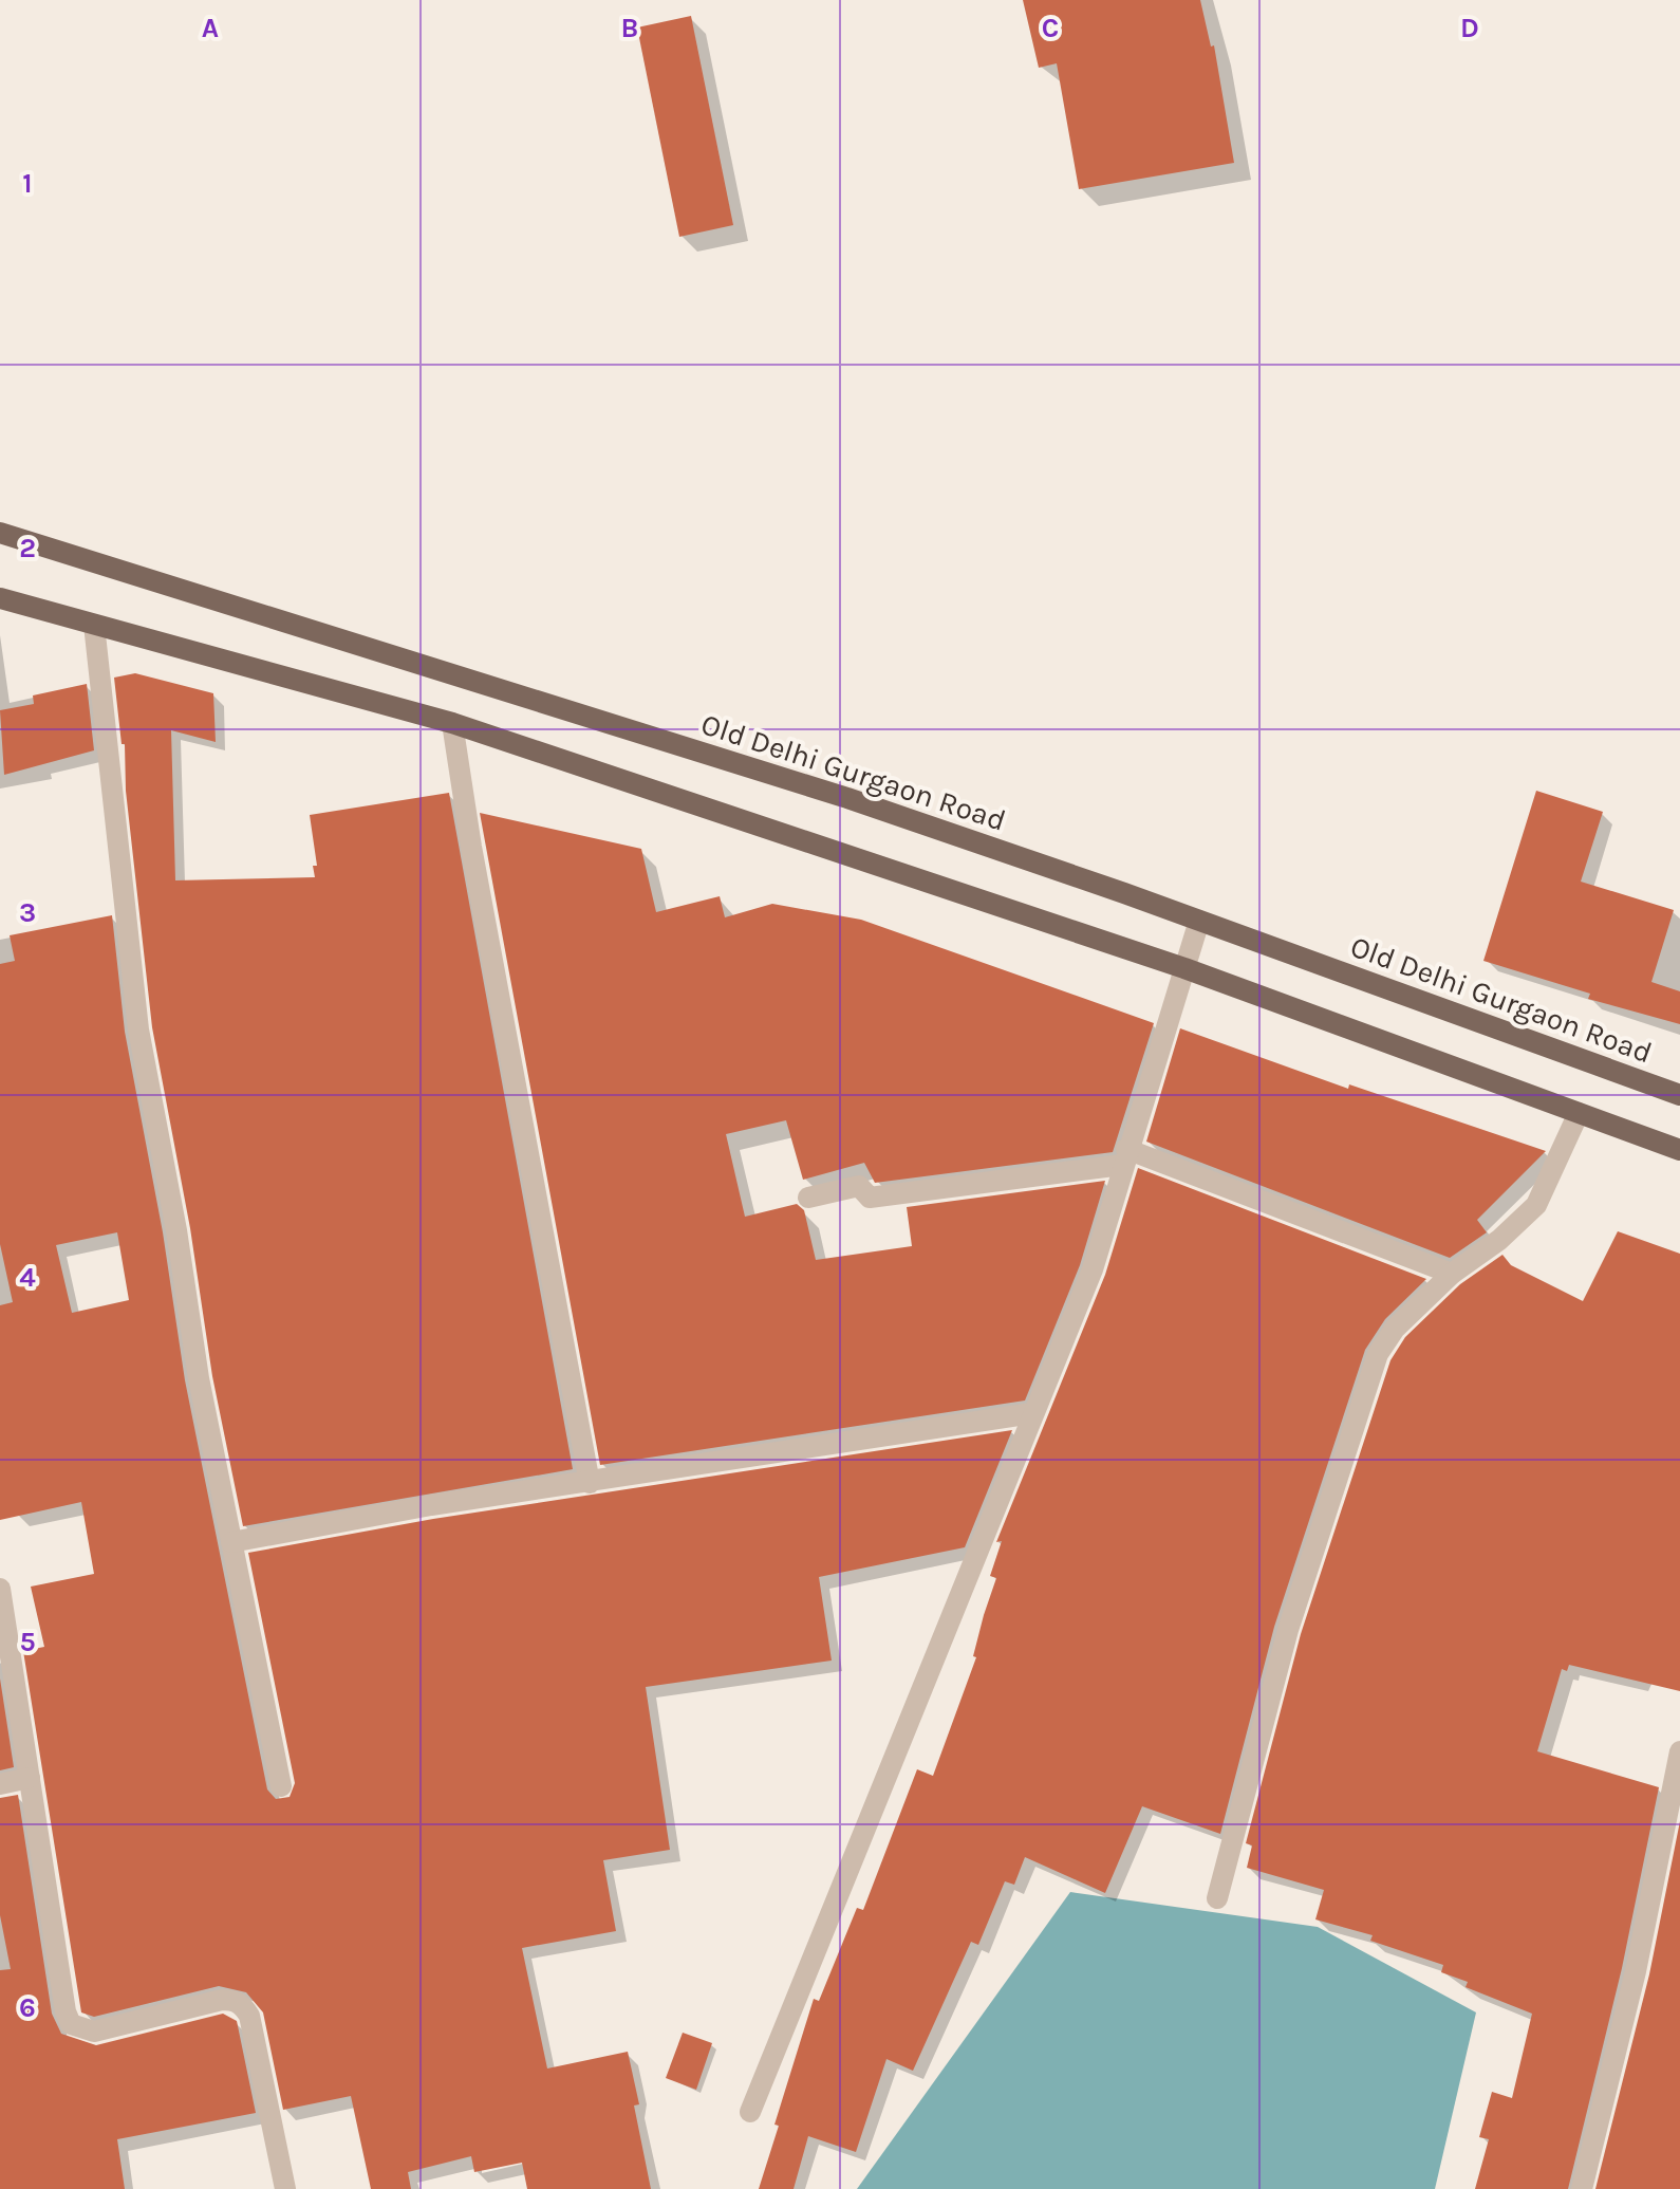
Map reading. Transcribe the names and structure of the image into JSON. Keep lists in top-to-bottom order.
{
  "streets": {
    "main road": ["Old Delhi Gurgaon Road"]
  },
  "grid": {
    "columns": [
      "A",
      "B",
      "C",
      "D"
    ],
    "rows": [
      "1",
      "2",
      "3",
      "4",
      "5",
      "6"
    ]
  }
}
